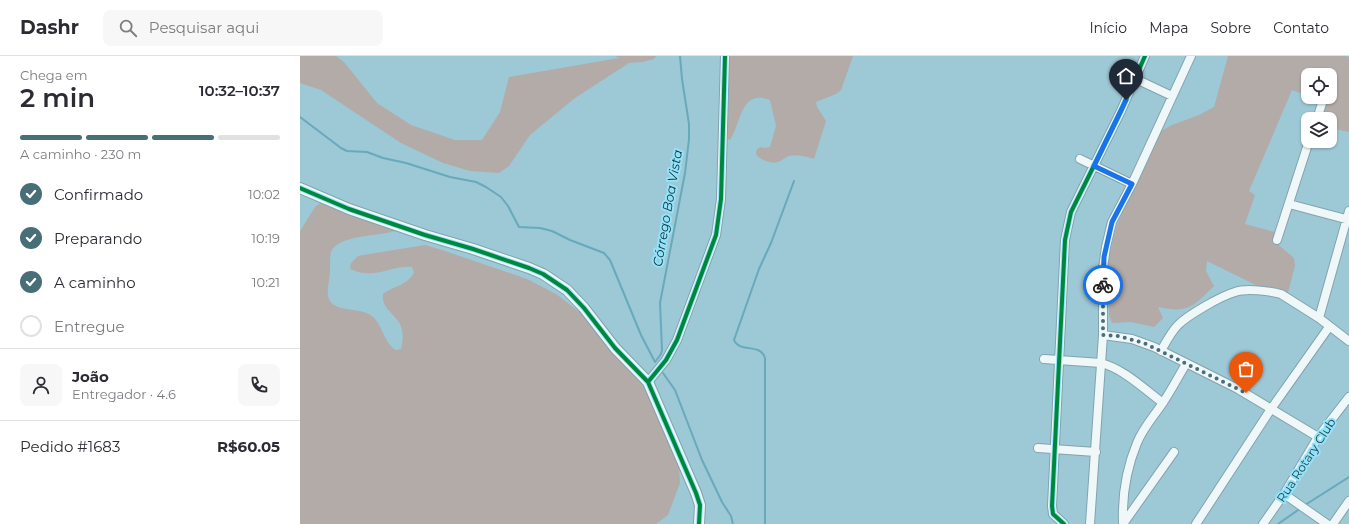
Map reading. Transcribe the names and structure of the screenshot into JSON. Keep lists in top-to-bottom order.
{
  "streets": {
    "street": ["Rua Rotary Club"]
  },
  "water": ["Córrego Boa Vista"],
  "page": {
    "header": "Dashr",
    "search": "Pesquisar aqui",
    "nav": [
      "Início",
      "Mapa",
      "Sobre",
      "Contato"
    ],
    "heading": ["2 min", "Chega em", "10:32–10:37"],
    "panel": [
      "João",
      "Entregador · 4.6",
      "Pedido #1683",
      "R$60.05"
    ],
    "bar": "A caminho · 230 m",
    "list": [
      ["Confirmado", "10:02"],
      ["Preparando", "10:19"],
      ["A caminho", "10:21"],
      "Entregue"
    ]
  }
}
